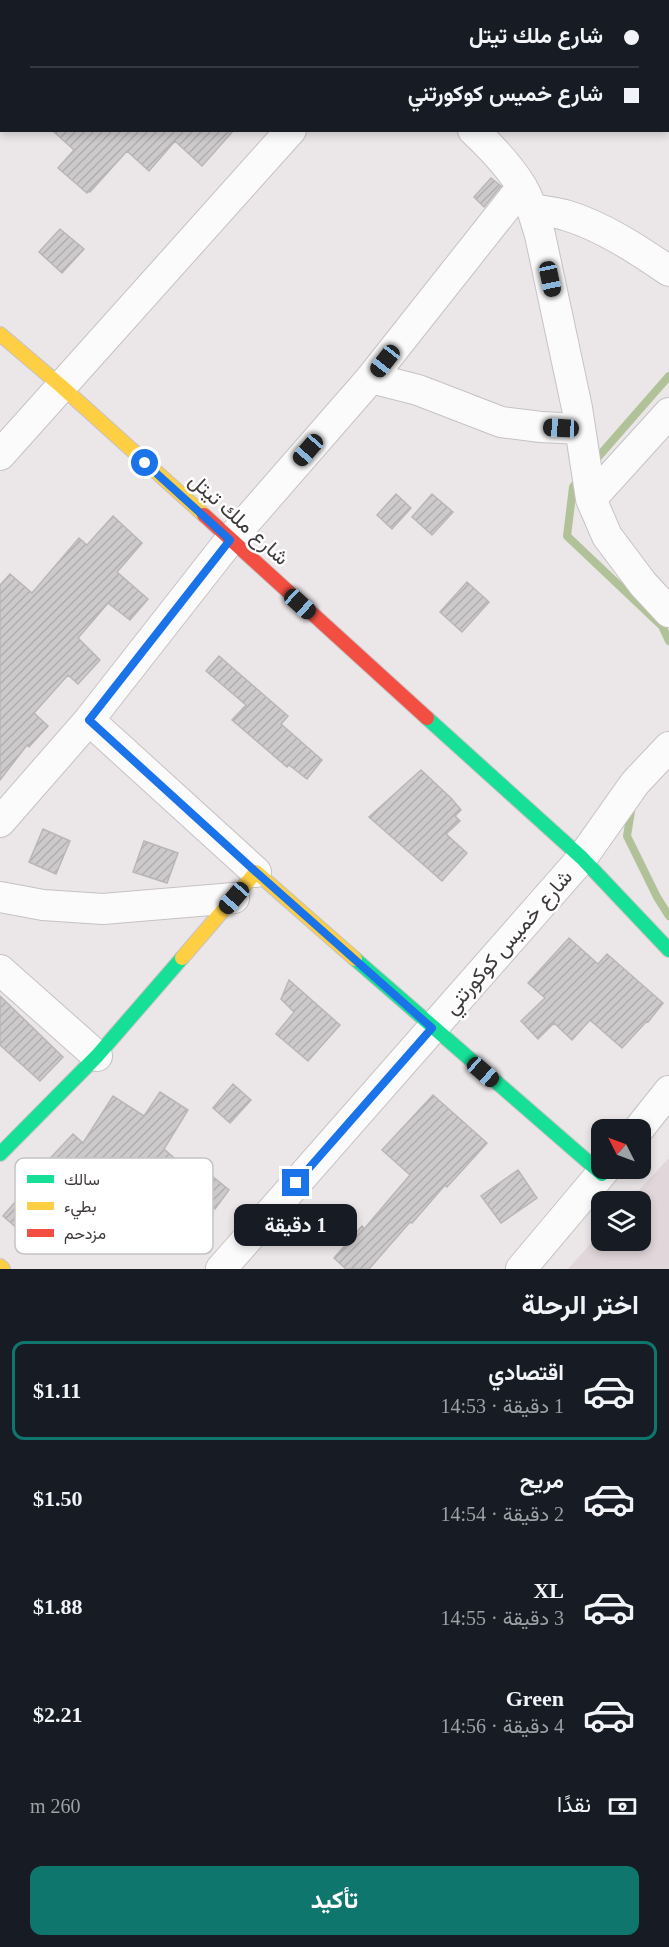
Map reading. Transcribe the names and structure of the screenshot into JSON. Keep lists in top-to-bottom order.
{
  "streets": {
    "main road": ["شارع ملك تيتل"],
    "street": ["شارع خميس كوكورتني"]
  },
  "crossings": [
    ["شارع ملك تيتل", "شارع خميس كوكورتني"]
  ],
  "legend": ["سالك", "بطيء", "مزدحم"],
  "north": "top left",
  "page": {
    "banner": ["شارع ملك تيتل", "شارع خميس كوكورتني"],
    "bubble": "1 دقيقة",
    "heading": "اختر الرحلة",
    "list": [
      {
        "name": "اقتصادي",
        "note": "1 دقيقة · 14:53",
        "value": "$1.11"
      },
      {
        "name": "مريح",
        "note": "2 دقيقة · 14:54",
        "value": "$1.50"
      },
      {
        "name": "XL",
        "note": "3 دقيقة · 14:55",
        "value": "$1.88"
      },
      {
        "name": "Green",
        "note": "4 دقيقة · 14:56",
        "value": "$2.21"
      }
    ],
    "pay": ["نقدًا", "260 m"],
    "buttons": "تأكيد"
  }
}
